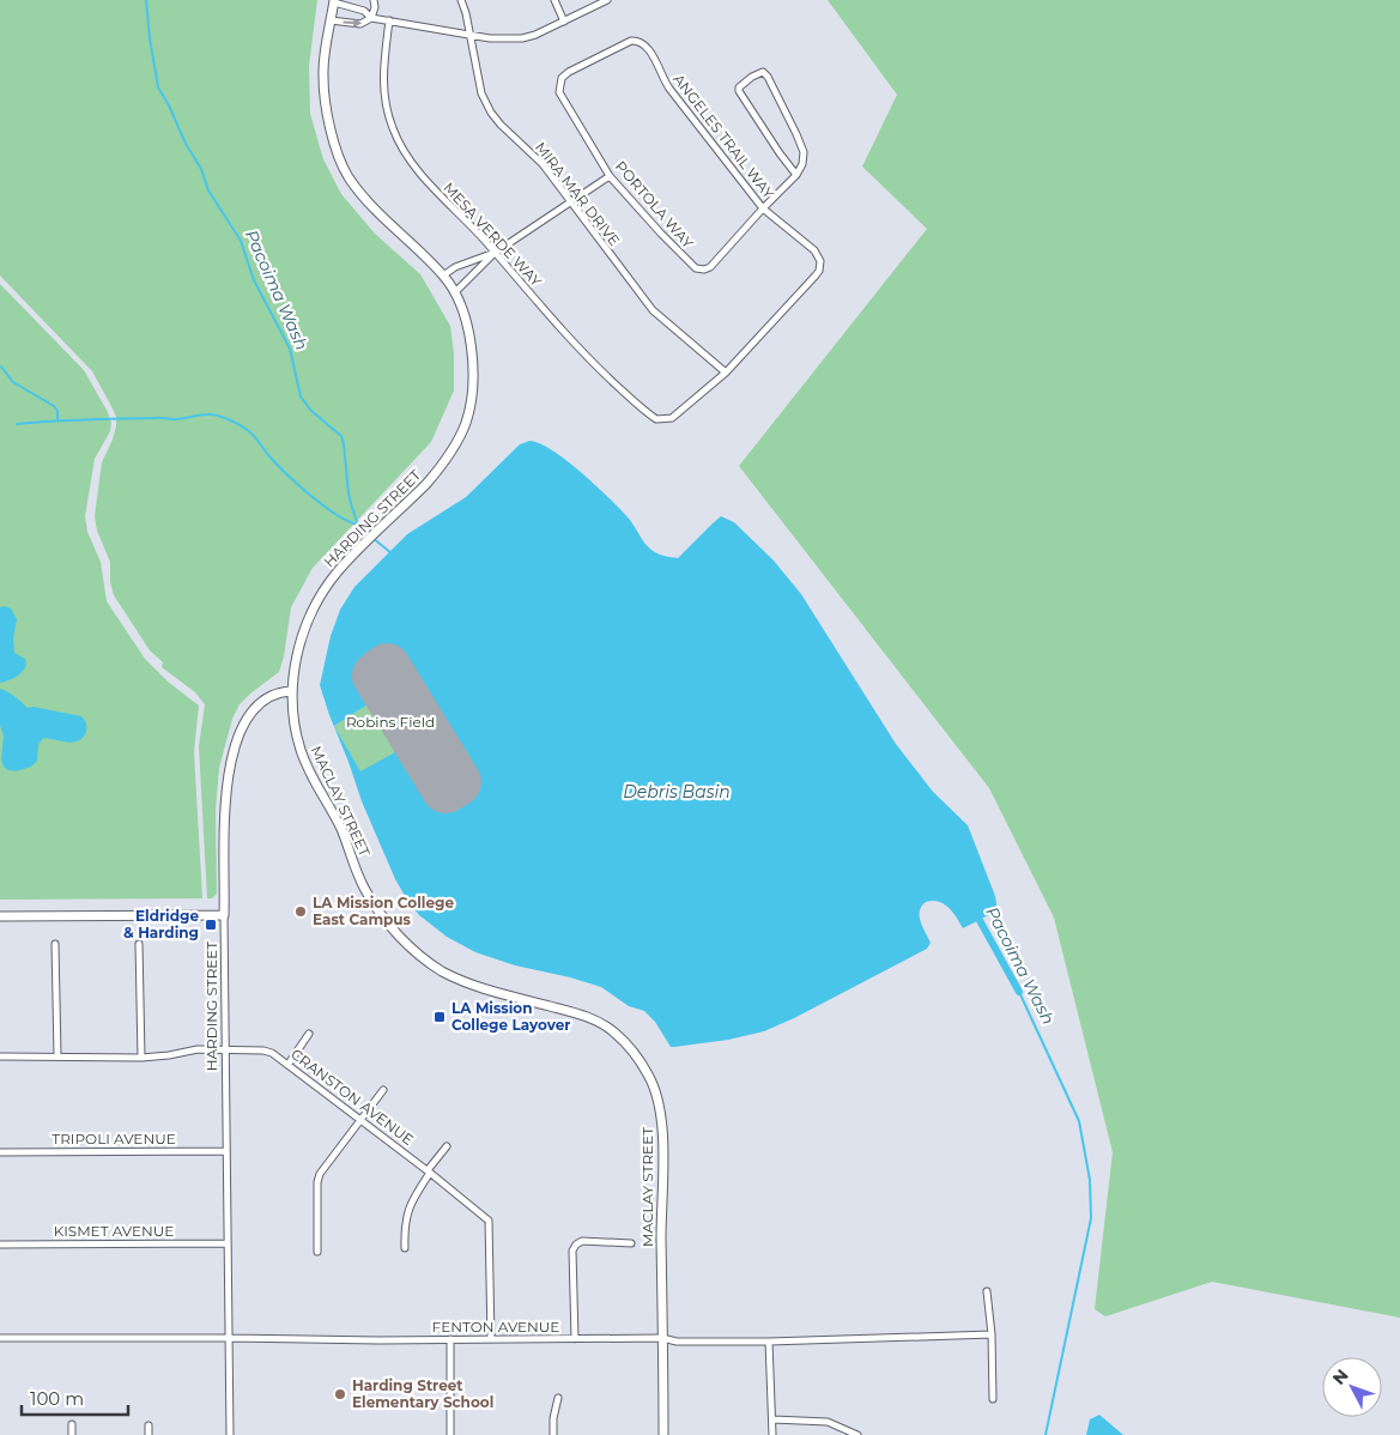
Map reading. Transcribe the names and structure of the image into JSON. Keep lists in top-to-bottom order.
{
  "streets": {
    "street": [
      "ANGELES TRAIL WAY",
      "MIRA MAR DRIVE",
      "PORTOLA WAY",
      "MESA VERDE WAY",
      "HARDING STREET",
      "MACLAY STREET",
      "CRANSTON AVENUE",
      "TRIPOLI AVENUE",
      "KISMET AVENUE",
      "FENTON AVENUE"
    ]
  },
  "crossings": [
    ["ANGELES TRAIL WAY", "MIRA MAR DRIVE"],
    ["ANGELES TRAIL WAY", "PORTOLA WAY"],
    ["ANGELES TRAIL WAY", "MESA VERDE WAY"],
    ["MIRA MAR DRIVE", "MESA VERDE WAY"],
    ["HARDING STREET", "MACLAY STREET"],
    ["HARDING STREET", "CRANSTON AVENUE"],
    ["HARDING STREET", "TRIPOLI AVENUE"],
    ["HARDING STREET", "KISMET AVENUE"],
    ["HARDING STREET", "FENTON AVENUE"],
    ["MACLAY STREET", "FENTON AVENUE"],
    ["CRANSTON AVENUE", "FENTON AVENUE"]
  ],
  "water": ["Pacoima Wash", "Debris Basin"],
  "parks": ["Robins Field"],
  "places": {
    "other": ["LA Mission College East Campus", "Harding Street Elementary School"],
    "transit": ["Eldridge & Harding", "LA Mission College Layover"]
  },
  "scale_bar": "100 m",
  "north": "top left"
}
